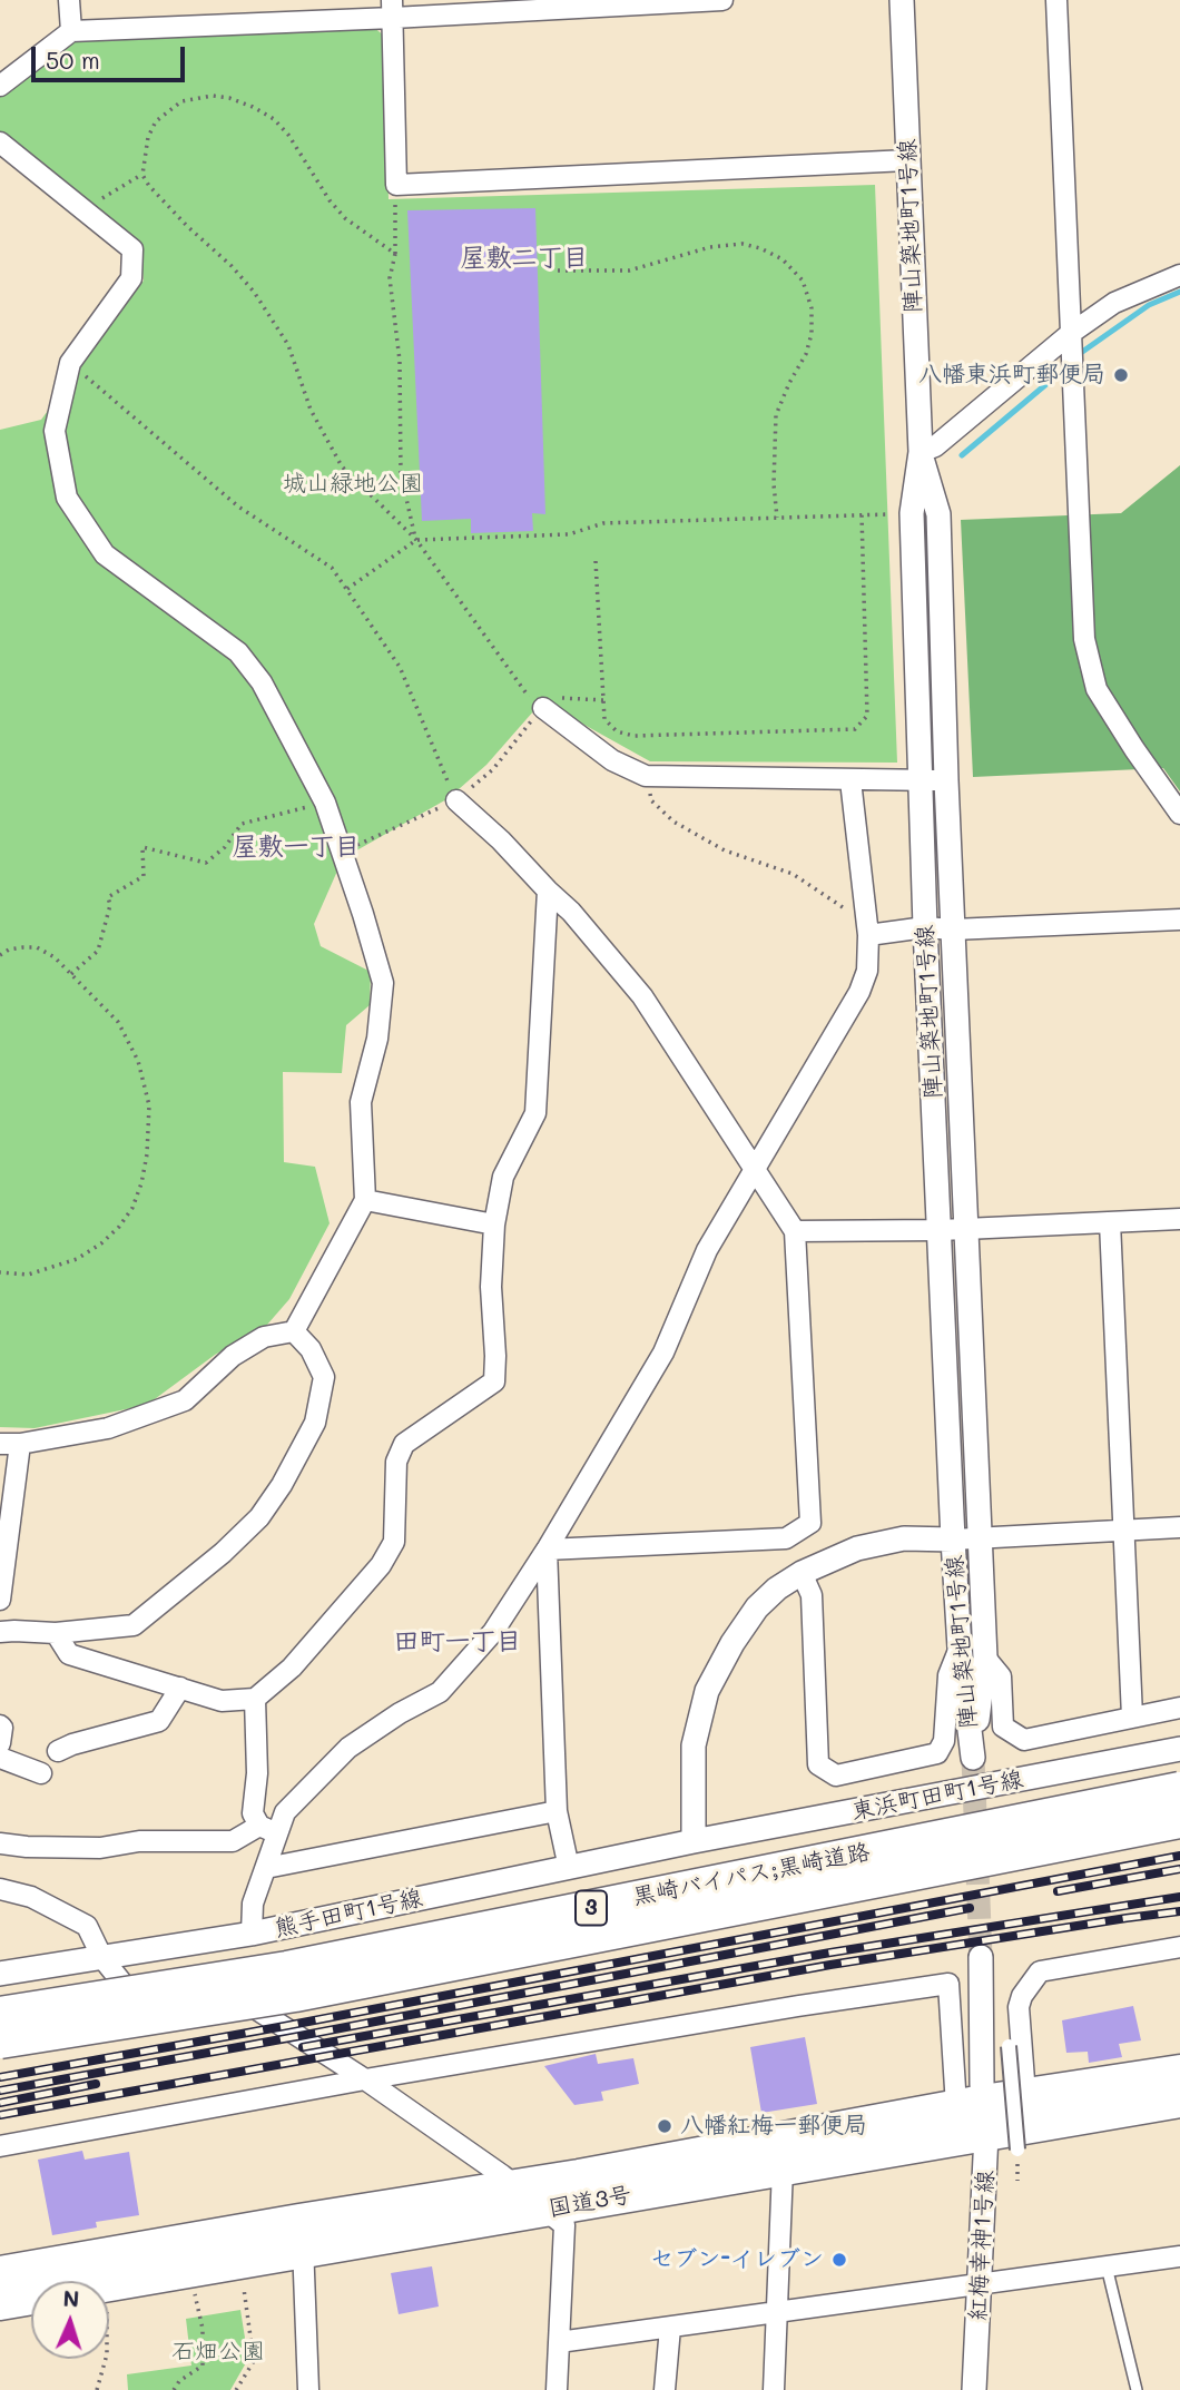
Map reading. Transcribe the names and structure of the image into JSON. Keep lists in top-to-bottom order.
{
  "streets": {
    "highway": ["黒崎バイパス;黒崎道路", "3", "国道3号"],
    "street": [
      "陣山築地町1号線",
      "東浜町田町1号線",
      "熊手田町1号線",
      "紅梅幸神1号線"
    ]
  },
  "crossings": [
    ["東浜町田町1号線", "熊手田町1号線"],
    ["国道3号", "紅梅幸神1号線"]
  ],
  "districts": ["屋敷二丁目", "屋敷一丁目", "田町一丁目"],
  "parks": ["城山緑地公園", "石畑公園"],
  "places": ["八幡東浜町郵便局", "八幡紅梅一郵便局", "セブン-イレブン"],
  "scale_bar": "50 m",
  "north": "top"
}
